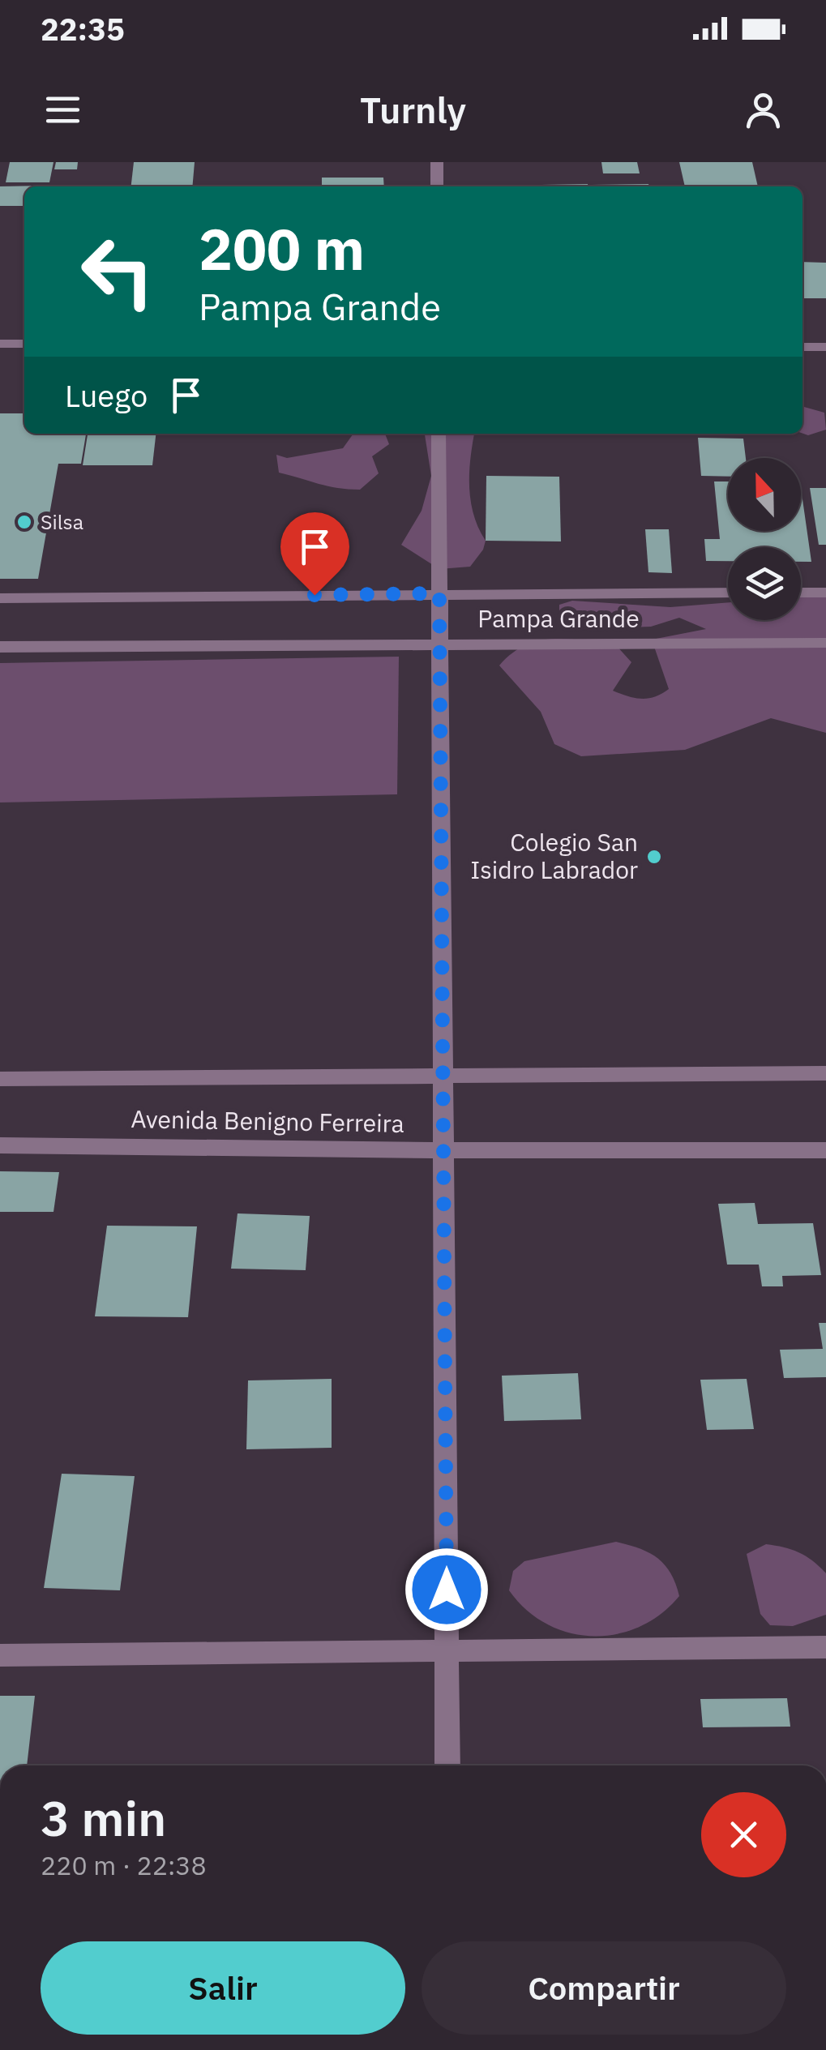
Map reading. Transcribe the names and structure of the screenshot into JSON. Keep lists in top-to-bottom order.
{
  "streets": {
    "street": ["Pampa Grande", "Avenida Benigno Ferreira"]
  },
  "places": ["Silsa", "Colegio San Isidro Labrador"],
  "north": "top",
  "page": {
    "status": "22:35",
    "header": "Turnly",
    "turn": ["200 m", "Pampa Grande"],
    "then": "Luego",
    "heading": ["3 min", "220 m · 22:38"],
    "buttons": ["Salir", "Compartir"]
  }
}
